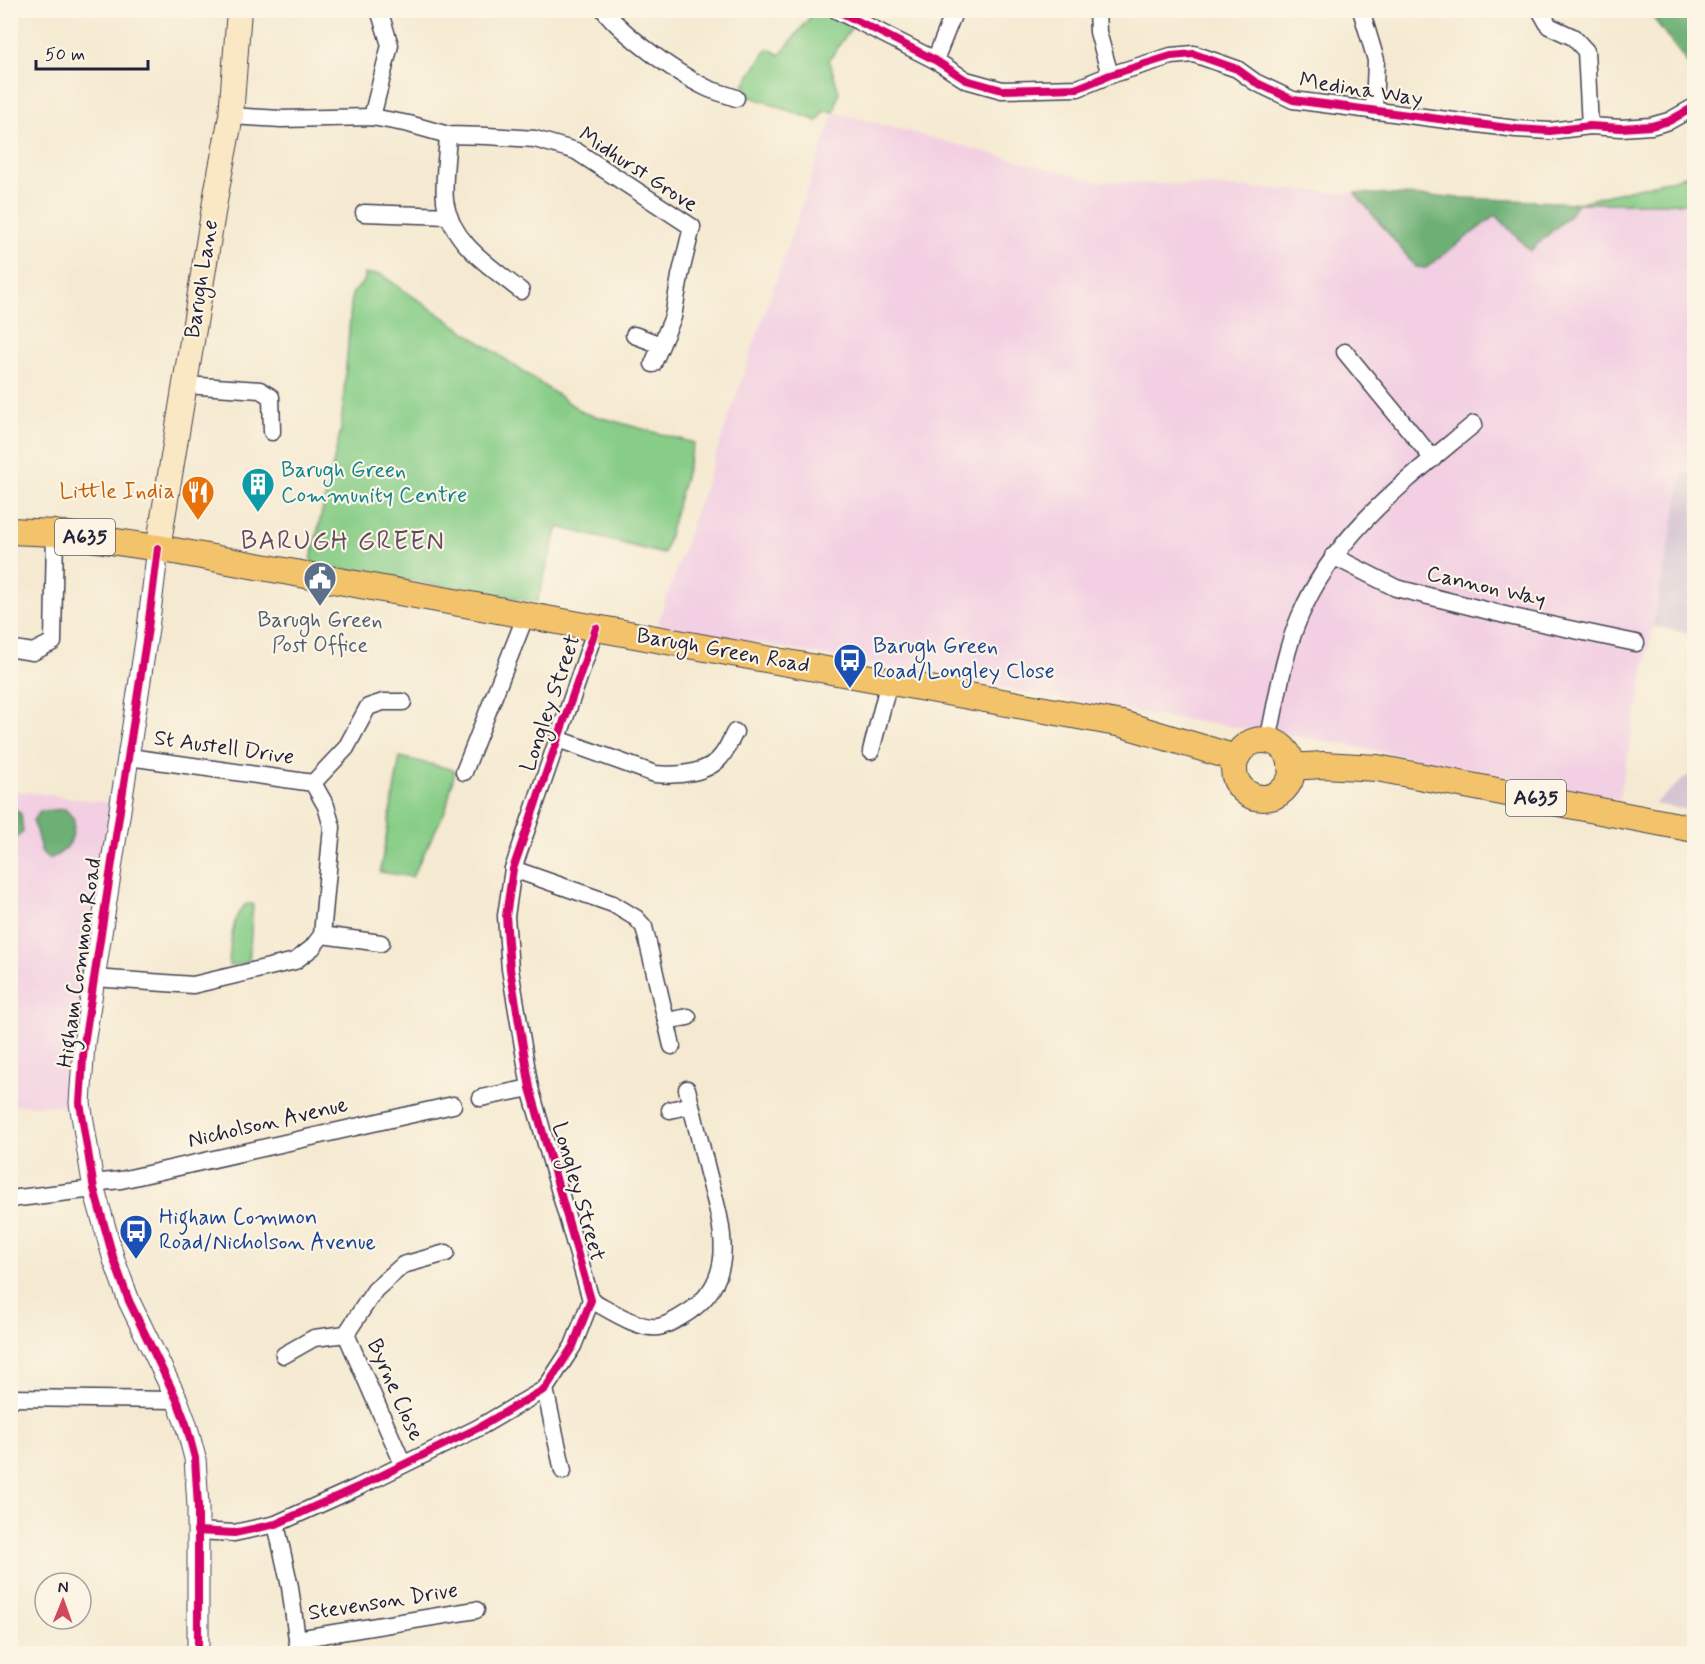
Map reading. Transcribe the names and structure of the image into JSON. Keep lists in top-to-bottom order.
{
  "streets": {
    "main road": ["Barugh Lane", "A635", "Barugh Green Road"],
    "street": [
      "Medina Way",
      "Midhurst Grove",
      "Cannon Way",
      "Longley Street",
      "St Austell Drive",
      "Higham Common Road",
      "Nicholson Avenue",
      "Byrne Close",
      "Stevenson Drive"
    ]
  },
  "crossings": [
    ["Midhurst Grove", "Barugh Lane"],
    ["Barugh Lane", "A635"],
    ["Barugh Lane", "Barugh Green Road"],
    ["Barugh Lane", "Higham Common Road"],
    ["A635", "Barugh Green Road"],
    ["A635", "Higham Common Road"],
    ["Barugh Green Road", "Longley Street"],
    ["Barugh Green Road", "Higham Common Road"],
    ["St Austell Drive", "Higham Common Road"],
    ["Higham Common Road", "Nicholson Avenue"]
  ],
  "districts": ["BARUGH GREEN"],
  "places": {
    "building": ["Barugh Green Community Centre"],
    "restaurant": ["Little India"],
    "public building": ["Barugh Green Post Office"],
    "bus stop": ["Barugh Green Road/Longley Close", "Higham Common Road/Nicholson Avenue"]
  },
  "scale_bar": "50 m",
  "north": "top"
}
